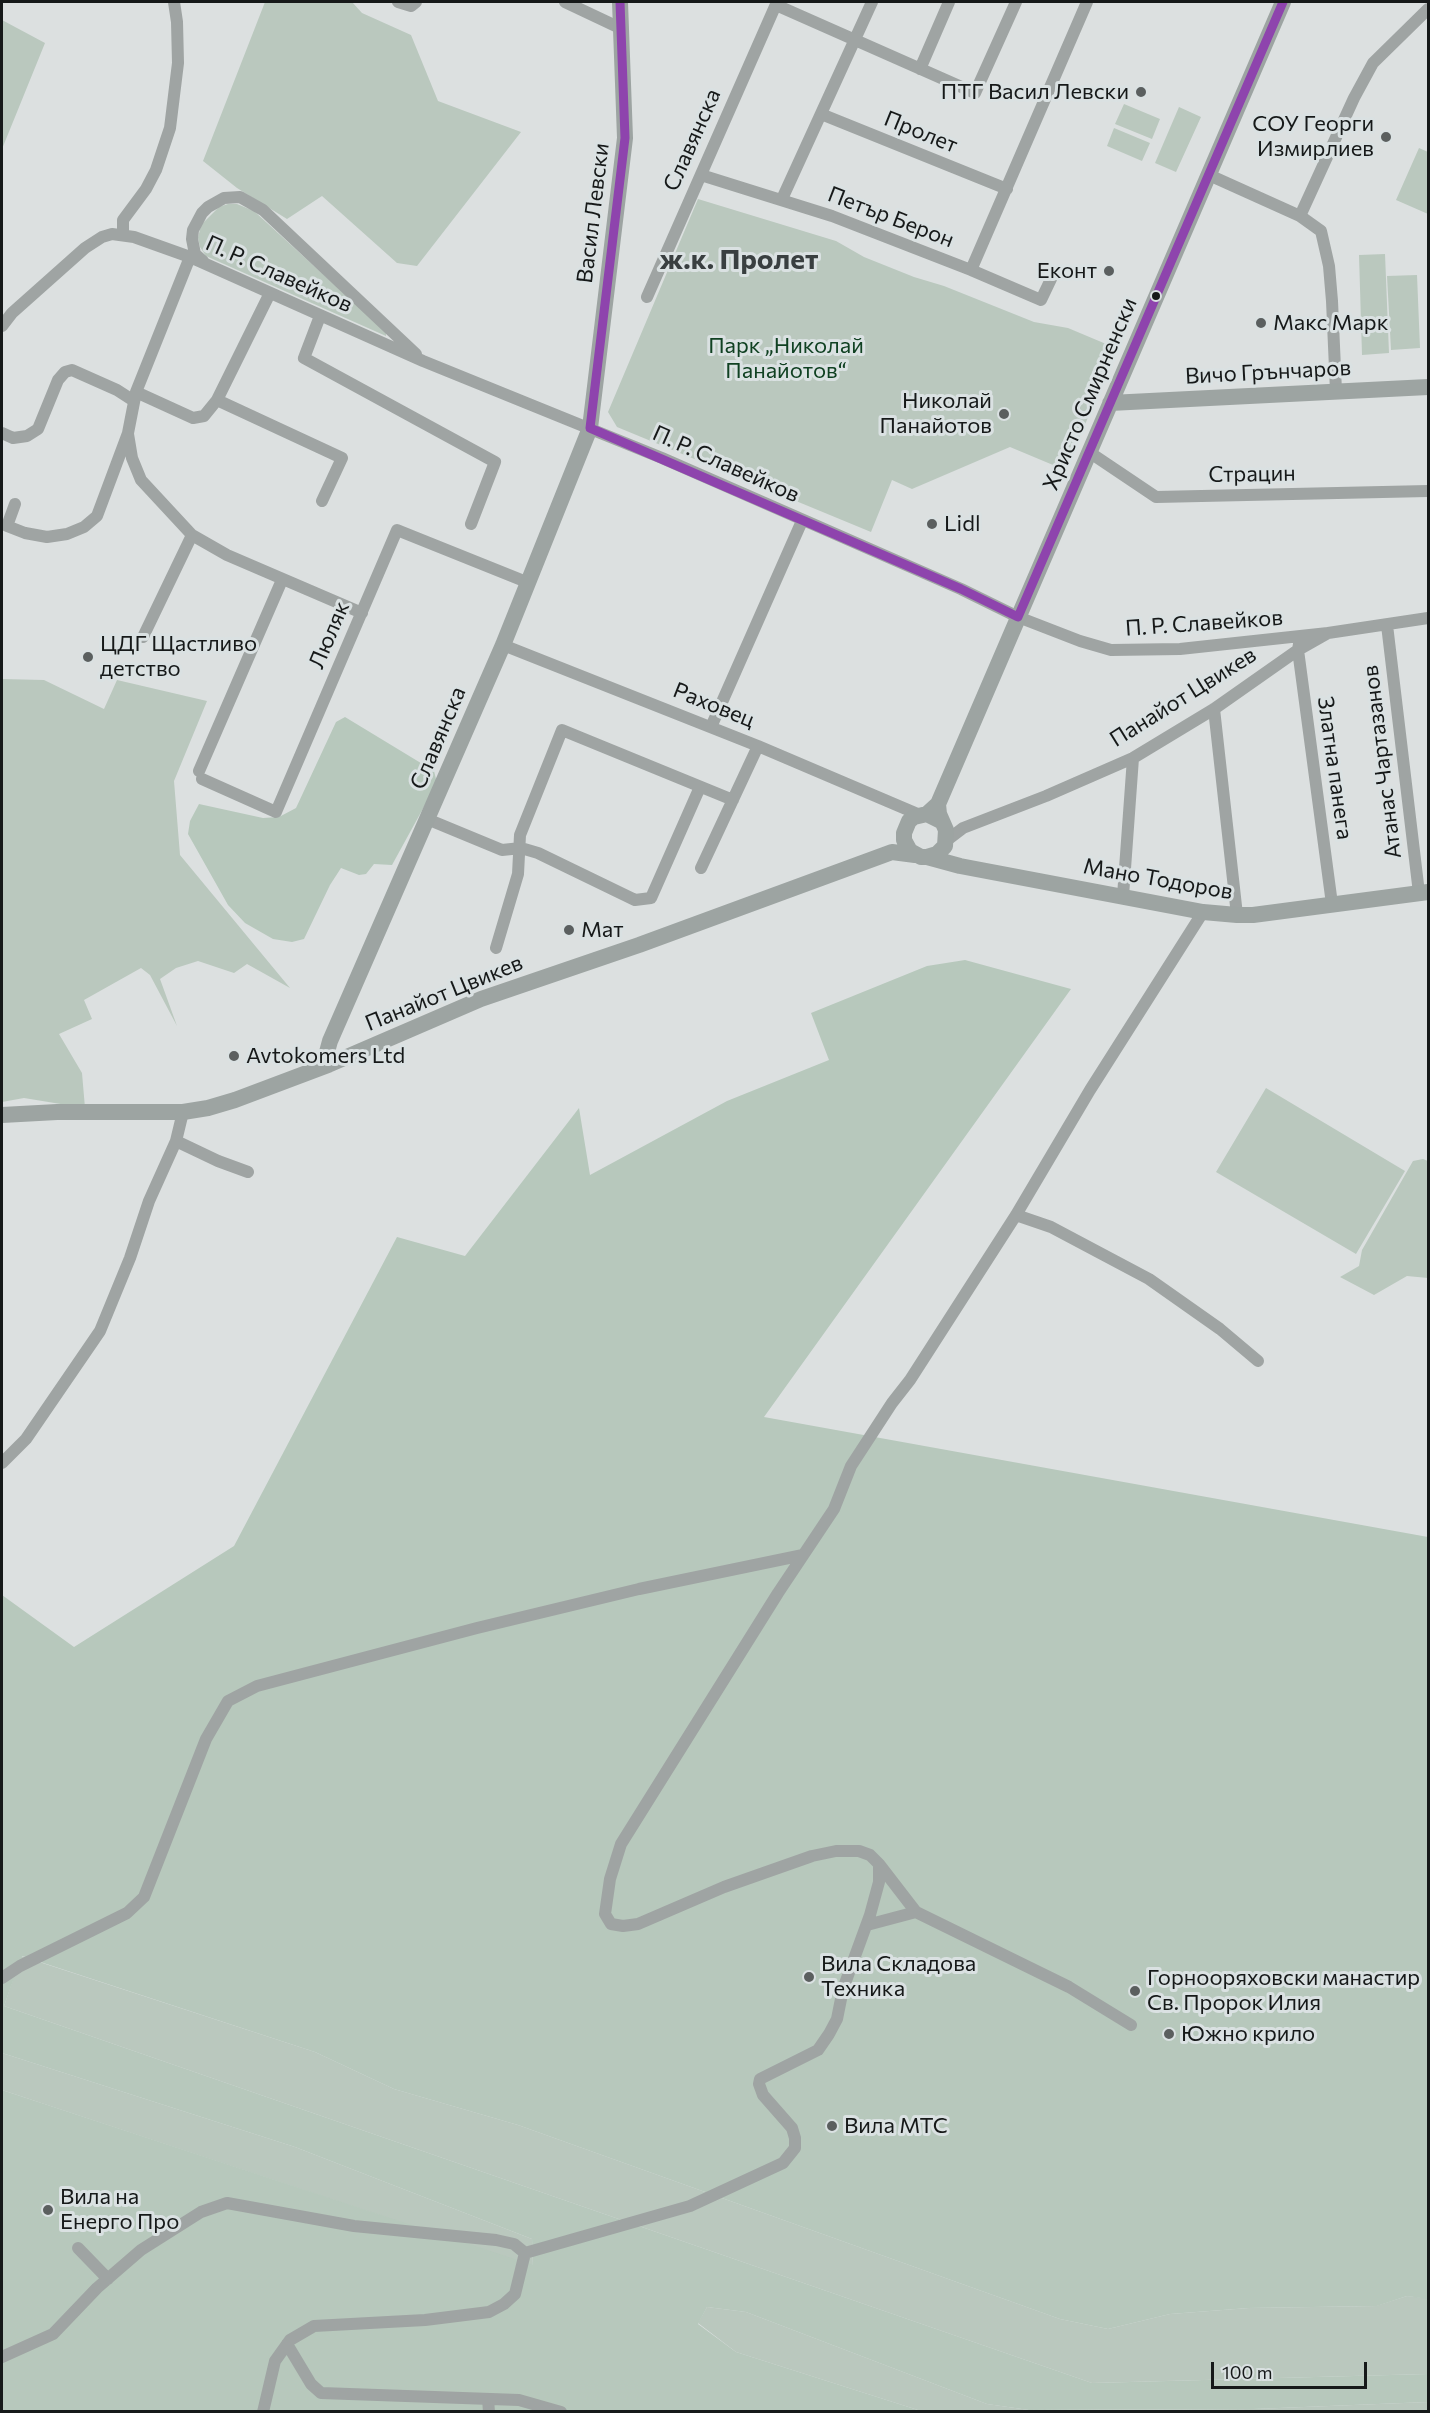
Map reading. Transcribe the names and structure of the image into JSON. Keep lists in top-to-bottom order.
{
  "streets": {
    "street": [
      "Пролет",
      "Славянска",
      "Васил Левски",
      "Петър Берон",
      "П. Р. Славейков",
      "Вичо Грънчаров",
      "Христо Смирненски",
      "Страцин",
      "Люляк",
      "Панайот Цвикев",
      "Раховец",
      "Атанас Чартазанов",
      "Златна панега",
      "Мано Тодоров"
    ]
  },
  "crossings": [
    ["Славянска", "Васил Левски"],
    ["Славянска", "Петър Берон"],
    ["Славянска", "П. Р. Славейков"],
    ["Славянска", "Люляк"],
    ["Славянска", "Панайот Цвикев"],
    ["Славянска", "Раховец"],
    ["Васил Левски", "П. Р. Славейков"],
    ["П. Р. Славейков", "Христо Смирненски"],
    ["П. Р. Славейков", "Панайот Цвикев"],
    ["П. Р. Славейков", "Златна панега"],
    ["Вичо Грънчаров", "Христо Смирненски"],
    ["Христо Смирненски", "Страцин"],
    ["Христо Смирненски", "Раховец"],
    ["Христо Смирненски", "Мано Тодоров"],
    ["Панайот Цвикев", "Атанас Чартазанов"],
    ["Панайот Цвикев", "Златна панега"],
    ["Панайот Цвикев", "Мано Тодоров"],
    ["Раховец", "Мано Тодоров"],
    ["Атанас Чартазанов", "Мано Тодоров"],
    ["Златна панега", "Мано Тодоров"]
  ],
  "districts": ["ж.к. Пролет"],
  "parks": ["Парк „Николай Панайотов“"],
  "places": [
    "ПТГ Васил Левски",
    "СОУ Георги Измирлиев",
    "Еконт",
    "Макс Марк",
    "Николай Панайотов",
    "Lidl",
    "ЦДГ Щастливо детство",
    "Мат",
    "Avtokomers Ltd",
    "Вила Складова Техника",
    "Горнооряховски манастир Св. Пророк Илия",
    "Южно крило",
    "Вила МТС",
    "Вила на Енерго Про"
  ],
  "scale_bar": "100 m"
}
